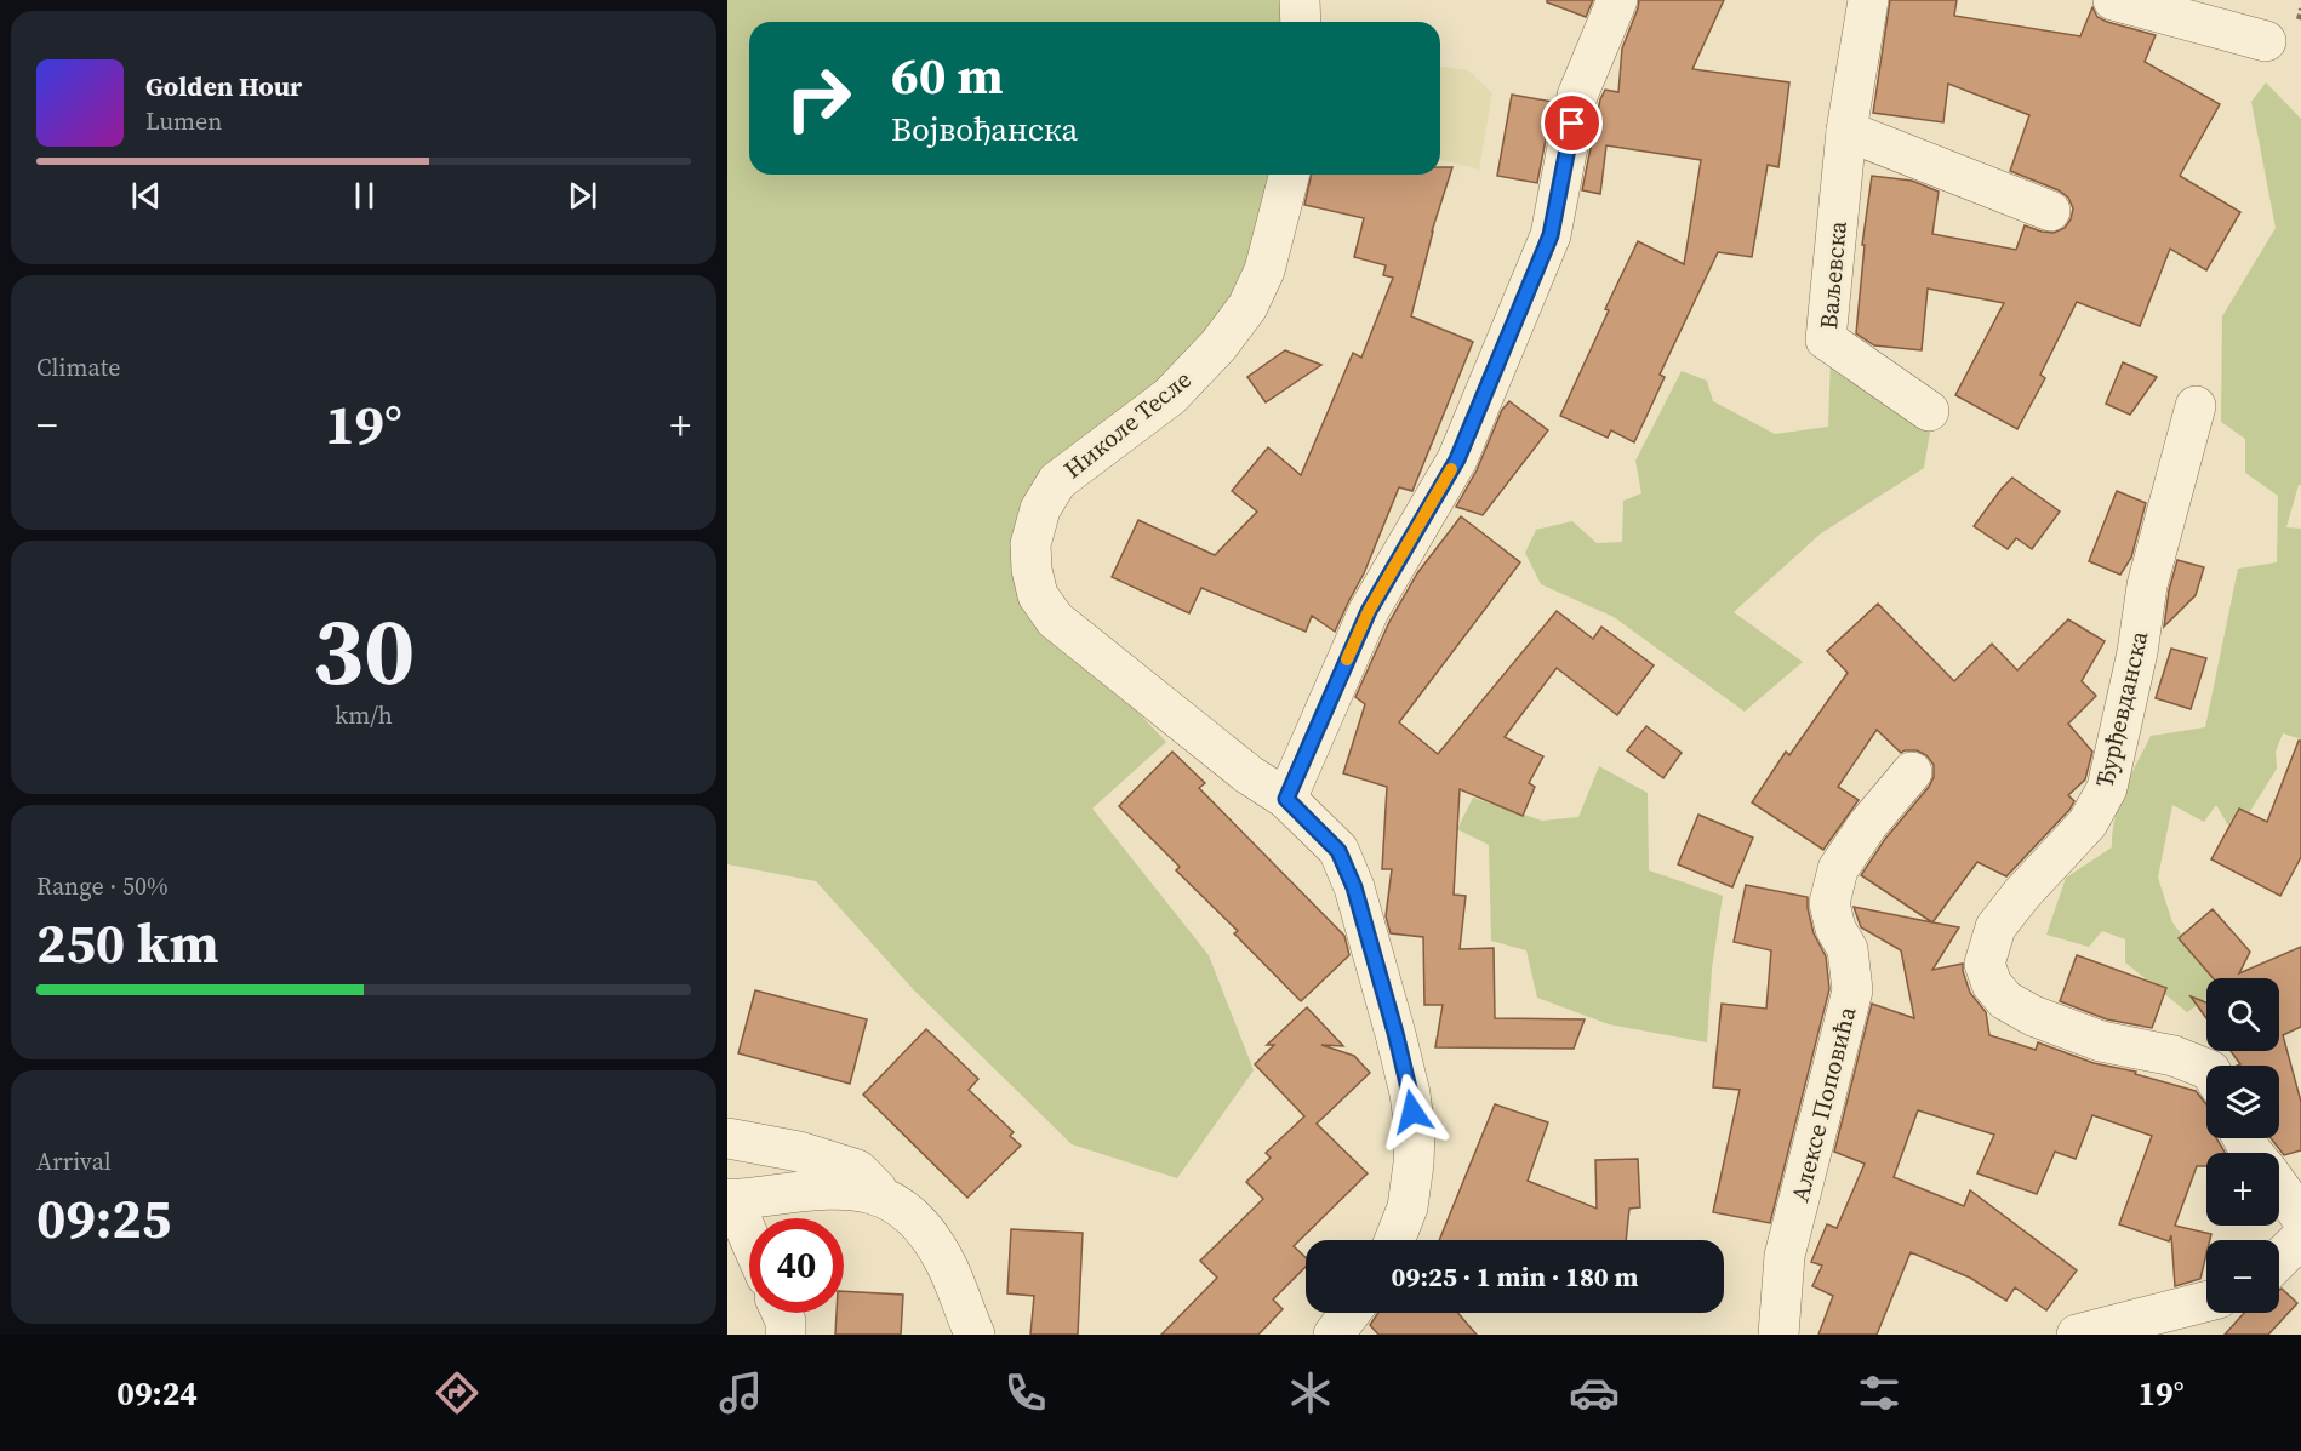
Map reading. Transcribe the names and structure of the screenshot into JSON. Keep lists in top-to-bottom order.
{
  "streets": {
    "street": [
      "Ваљевска",
      "Николе Тесле",
      "Ђурђевданска",
      "Алексе Поповића"
    ]
  },
  "page": {
    "turn": ["60 m", "Војвођанска"],
    "song": ["Golden Hour", "Lumen"],
    "tile": [
      "Climate",
      ["30", "km/h"],
      ["Range · 50%", "250 km"],
      ["Arrival", "09:25"]
    ],
    "heat": ["−", "19°", "+"],
    "map_buttons": ["+", "−"],
    "limit": "40",
    "trip": "09:25 · 1 min · 180 m",
    "tabs": ["09:24", "19°"]
  }
}
